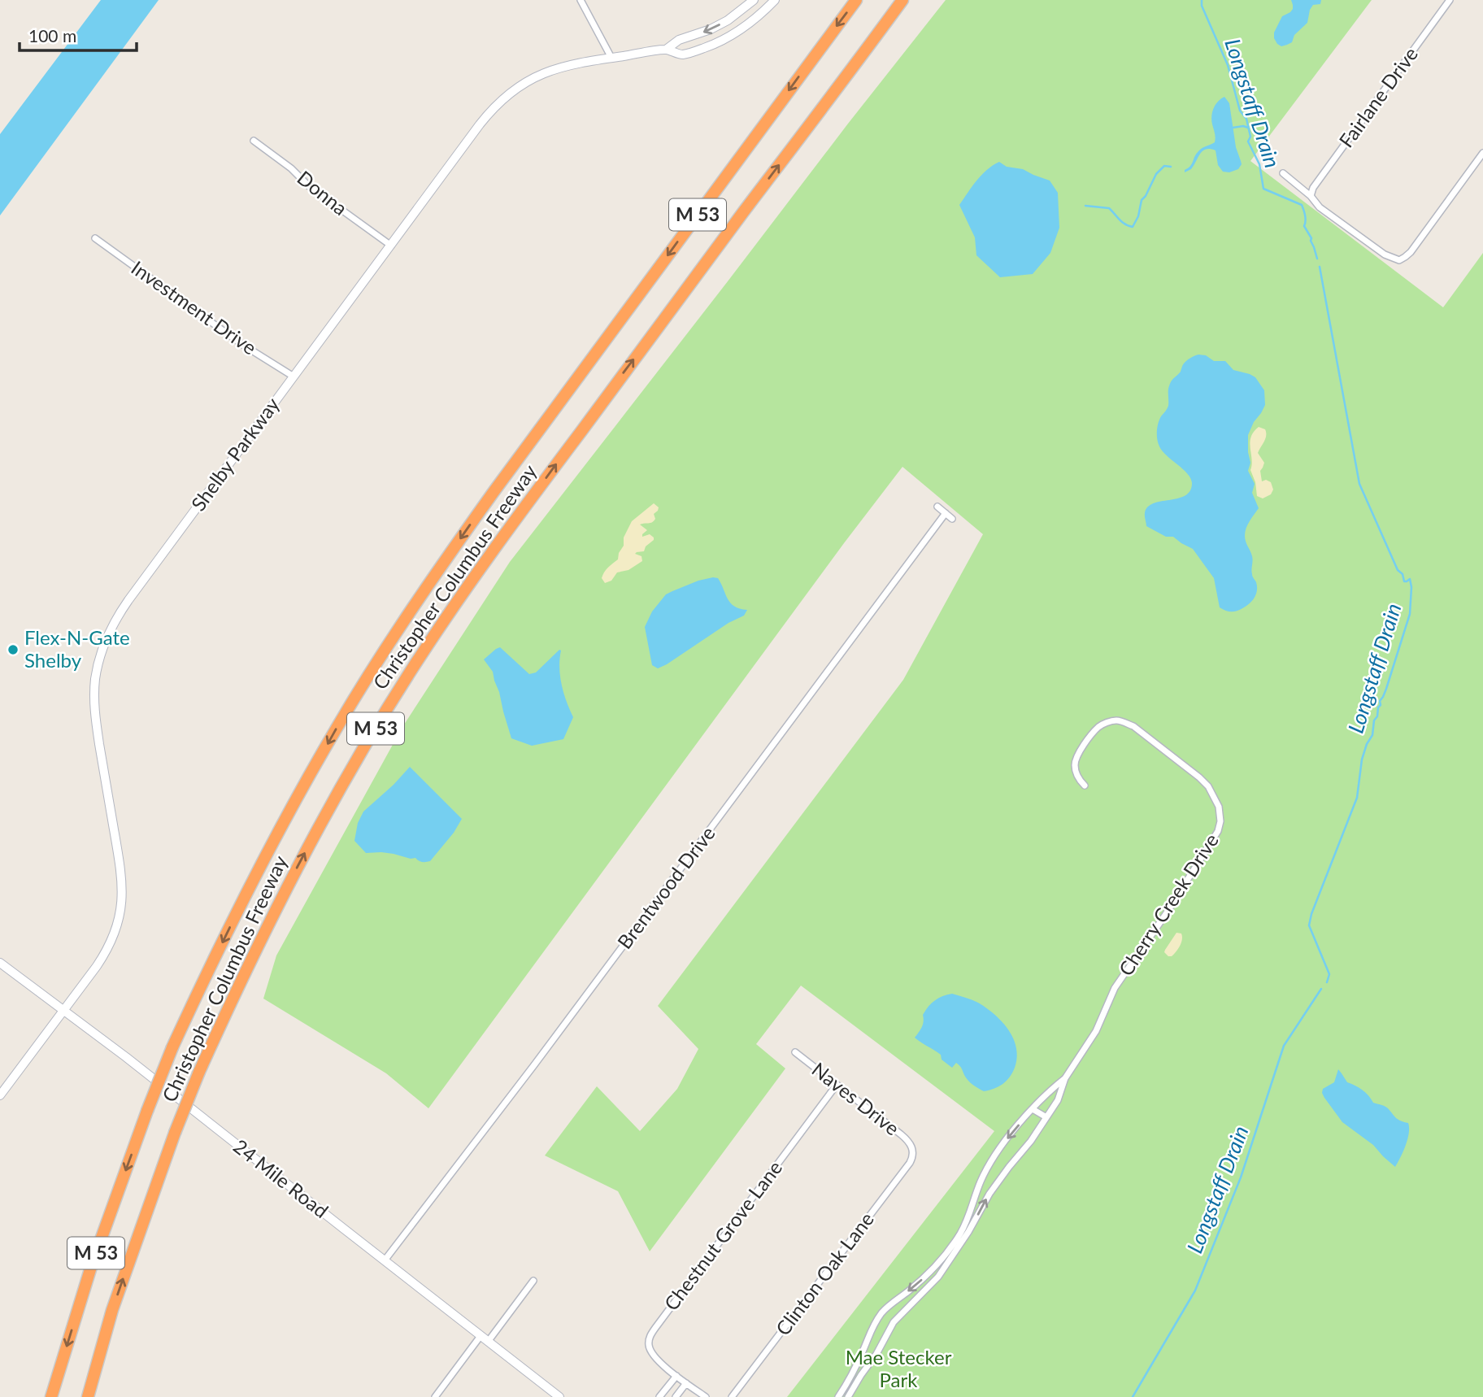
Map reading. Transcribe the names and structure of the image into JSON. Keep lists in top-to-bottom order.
{
  "streets": {
    "highway": ["M 53", "Christopher Columbus Freeway"],
    "street": [
      "Fairlane Drive",
      "Donna",
      "Investment Drive",
      "Shelby Parkway",
      "Brentwood Drive",
      "Cherry Creek Drive",
      "Naves Drive",
      "24 Mile Road",
      "Chestnut Grove Lane",
      "Clinton Oak Lane"
    ]
  },
  "crossings": [
    ["Donna", "Shelby Parkway"],
    ["Investment Drive", "Shelby Parkway"],
    ["Shelby Parkway", "24 Mile Road"],
    ["Brentwood Drive", "24 Mile Road"],
    ["Naves Drive", "Chestnut Grove Lane"],
    ["Naves Drive", "Clinton Oak Lane"]
  ],
  "water": ["Longstaff Drain"],
  "parks": ["Mae Stecker Park"],
  "places": ["Flex-N-Gate Shelby"],
  "scale_bar": "100 m"
}
